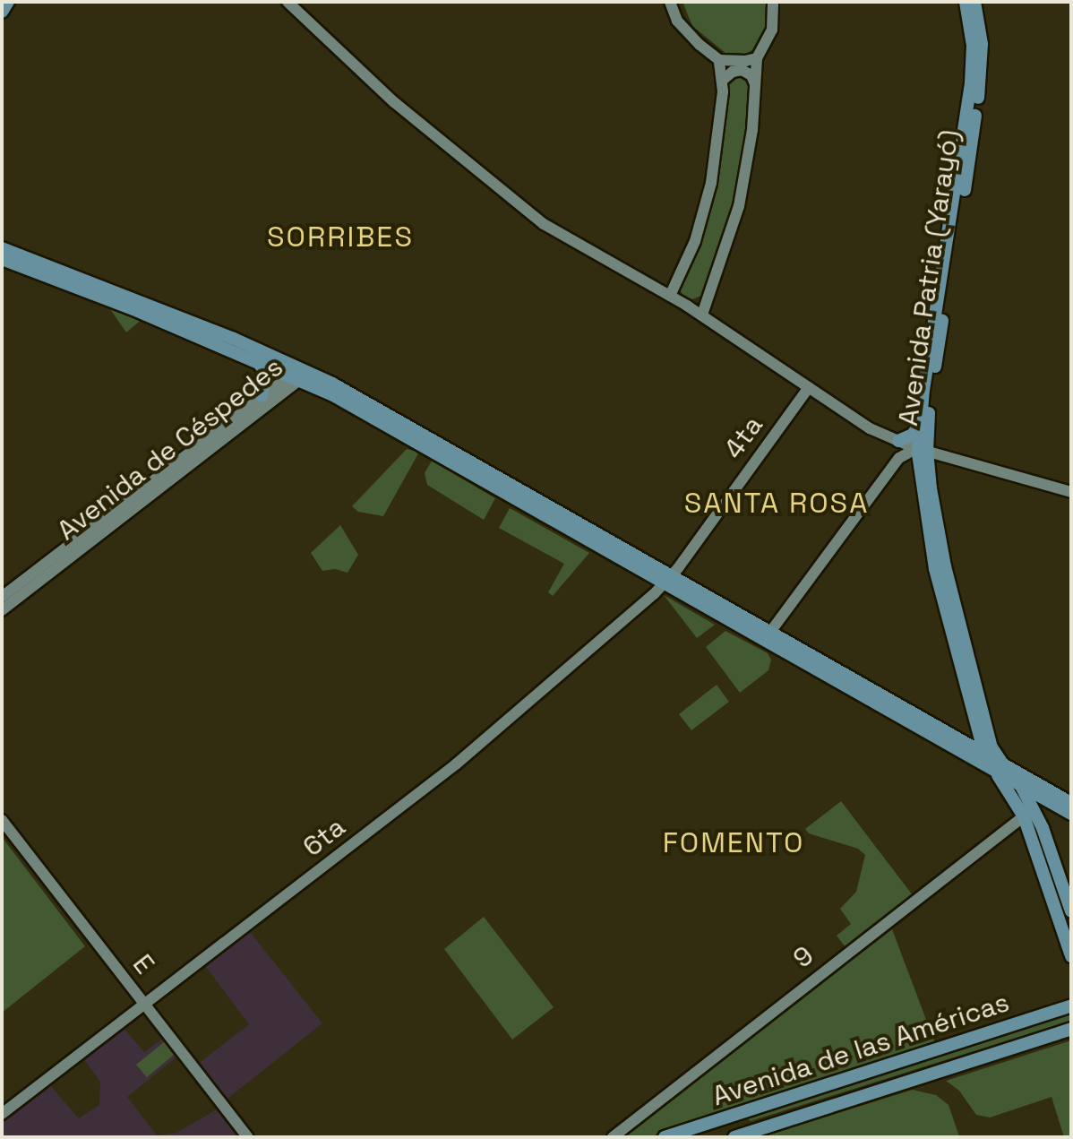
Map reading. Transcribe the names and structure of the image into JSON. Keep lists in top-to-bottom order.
{
  "streets": {
    "main road": ["Avenida Patria (Yarayó)", "Avenida de las Américas"],
    "street": [
      "4ta",
      "Avenida de Céspedes",
      "6ta",
      "9",
      "E"
    ]
  },
  "crossings": [
    ["4ta", "6ta"],
    ["6ta", "E"]
  ],
  "districts": ["SORRIBES", "SANTA ROSA", "FOMENTO"]
}
